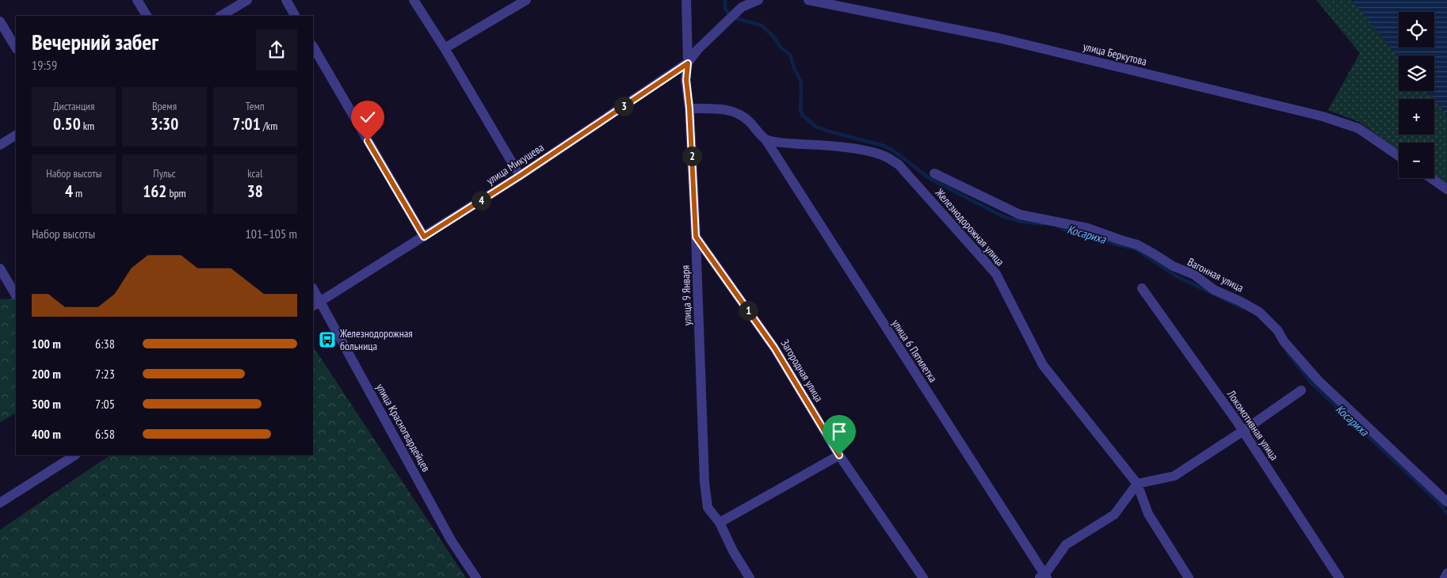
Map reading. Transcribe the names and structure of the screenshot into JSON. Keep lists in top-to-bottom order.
{
  "streets": {
    "street": [
      "улица Беркутова",
      "улица Микушева",
      "Железнодорожная улица",
      "Вагонная улица",
      "улица 9 Января",
      "улица 6 Пятилетка",
      "Загородная улица",
      "Локомотивная улица",
      "улица Красногвардейцев"
    ]
  },
  "crossings": [
    ["улица Микушева", "улица 9 Января"],
    ["улица Микушева", "улица Красногвардейцев"],
    ["Железнодорожная улица", "улица 6 Пятилетка"],
    ["улица 9 Января", "Загородная улица"]
  ],
  "water": ["Косариха"],
  "places": {
    "bus stop": ["Железнодорожная больница"]
  },
  "page": {
    "map_buttons": ["+", "−"],
    "heading": ["Вечерний забег", "19:59"],
    "stats": [
      ["Дистанция", "0.50 km"],
      ["Время", "3:30"],
      ["Темп", "7:01 /km"],
      ["Набор высоты", "4 m"],
      ["Пульс", "162 bpm"],
      ["kcal", "38"]
    ],
    "pins": [
      "3",
      "2",
      "4",
      "1"
    ],
    "chart": ["Набор высоты", "101–105 m"],
    "list": [
      {
        "name": "100 m",
        "note": "6:38"
      },
      {
        "name": "200 m",
        "note": "7:23"
      },
      {
        "name": "300 m",
        "note": "7:05"
      },
      {
        "name": "400 m",
        "note": "6:58"
      }
    ]
  }
}
